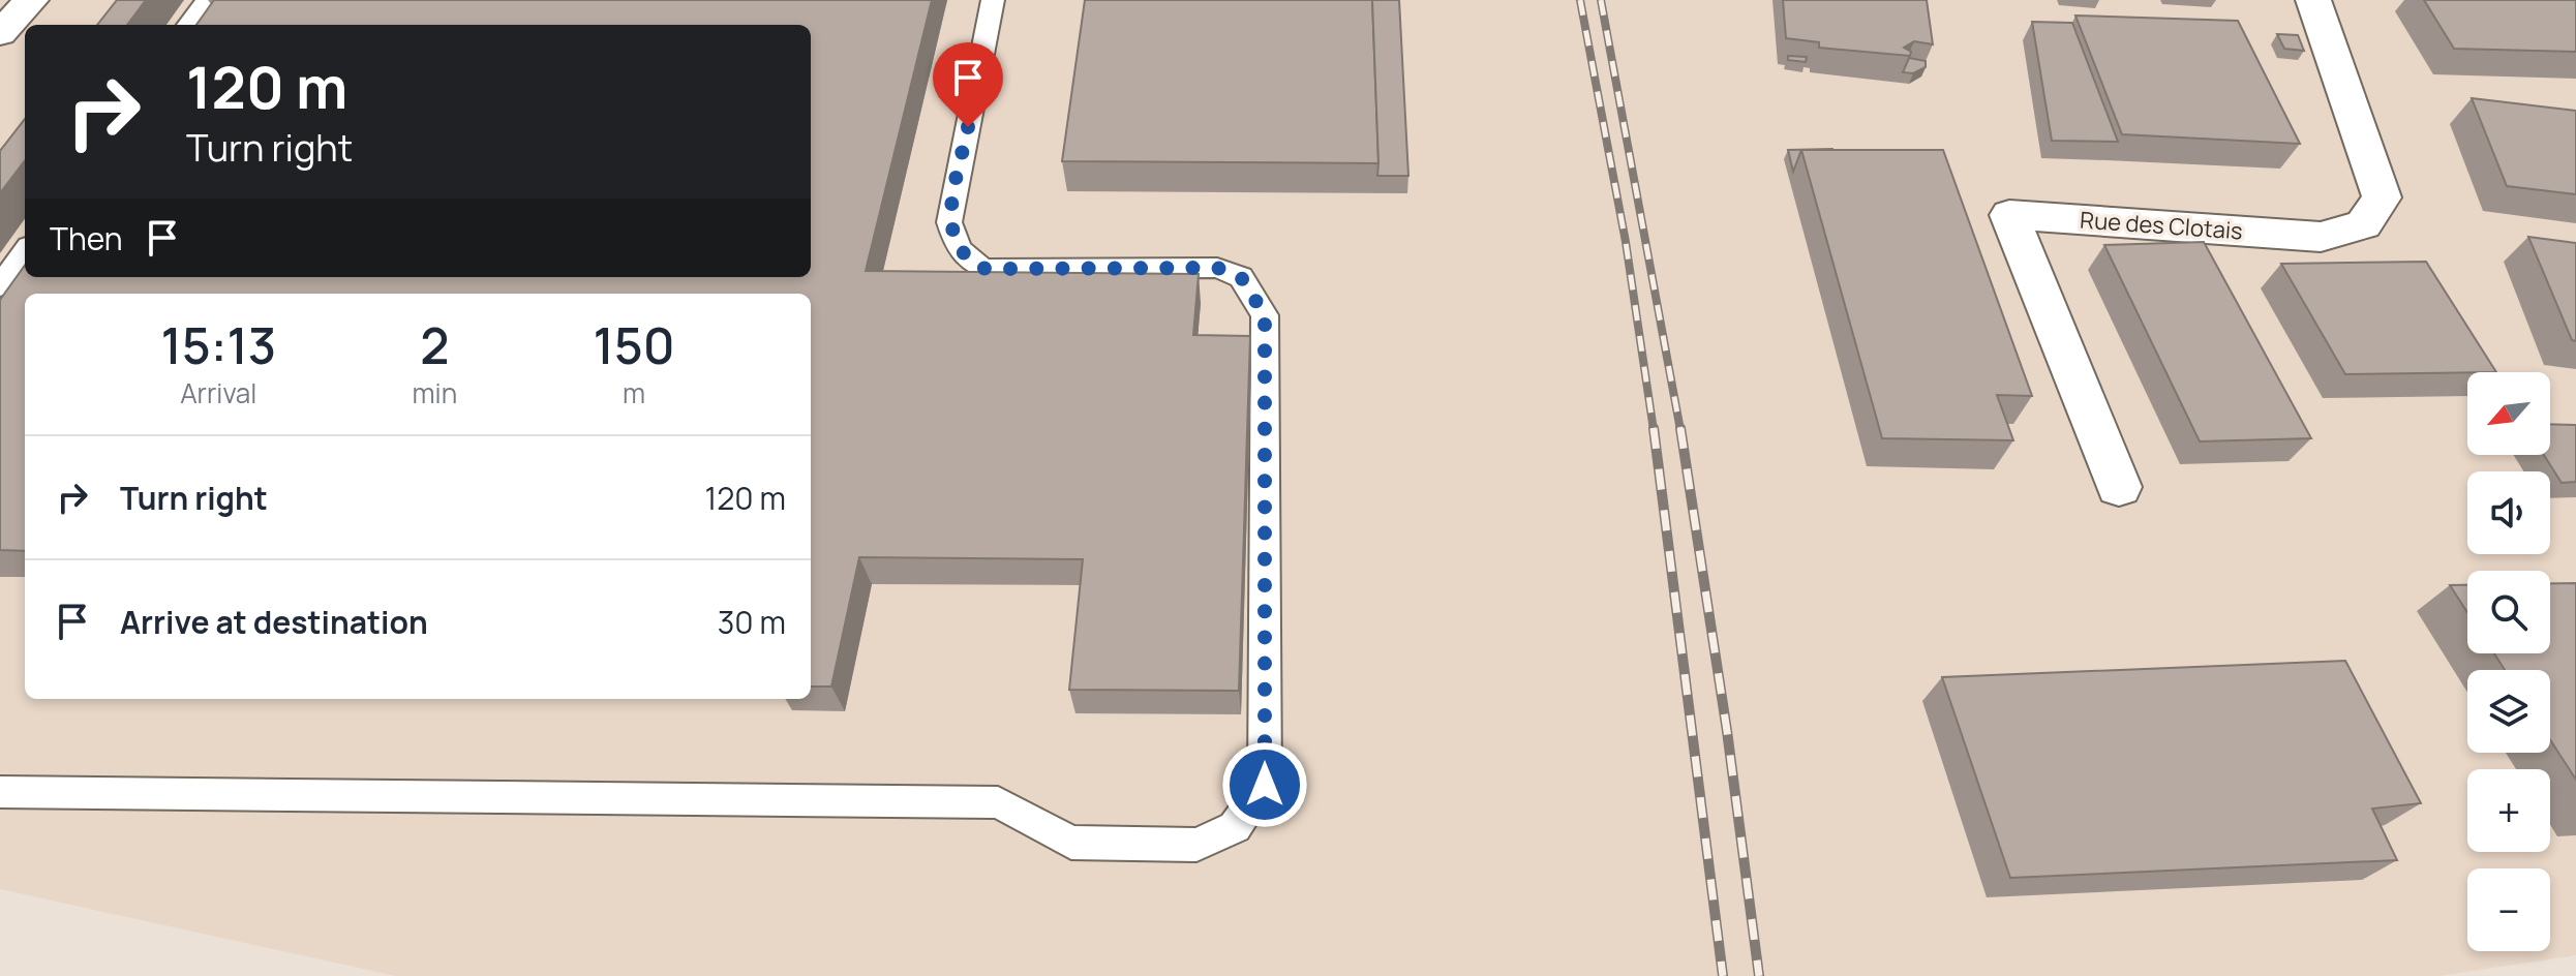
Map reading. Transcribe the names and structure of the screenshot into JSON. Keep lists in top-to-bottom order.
{
  "streets": {
    "street": ["Rue des Clotais"]
  },
  "north": "bottom left",
  "page": {
    "turn": ["120 m", "Turn right"],
    "then": "Then",
    "eta": [
      "15:13",
      "Arrival",
      "2",
      "min",
      "150",
      "m"
    ],
    "map_buttons": ["+", "−"],
    "list": [
      {
        "name": "Turn right",
        "value": "120 m"
      },
      {
        "name": "Arrive at destination",
        "value": "30 m"
      }
    ]
  }
}
